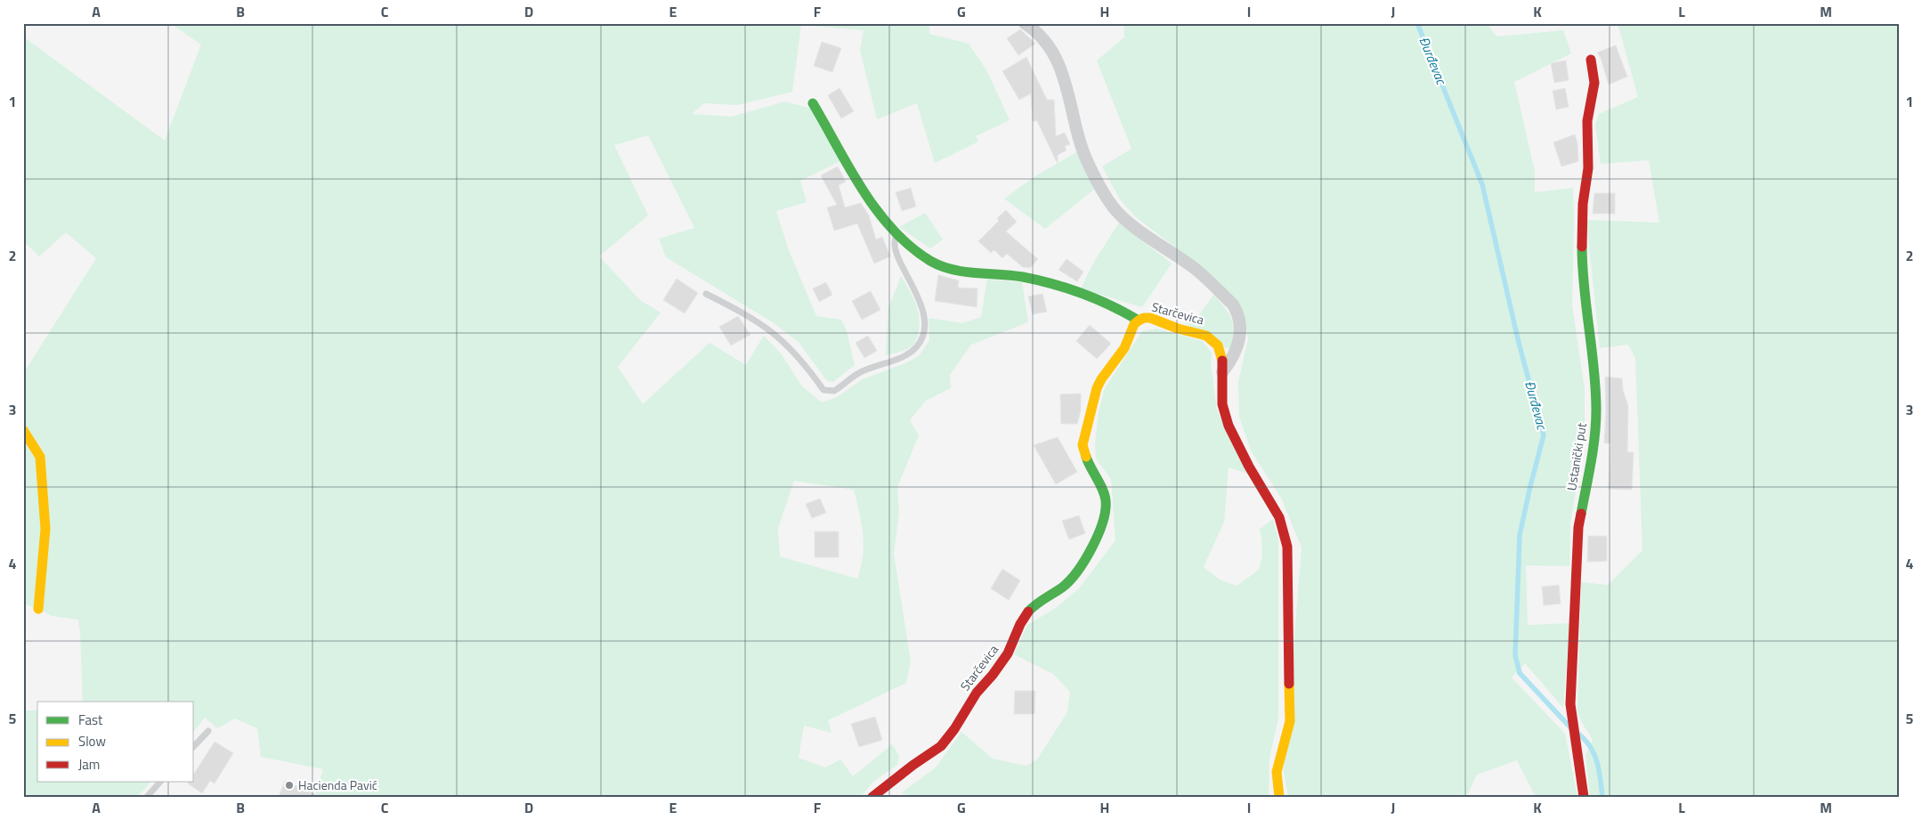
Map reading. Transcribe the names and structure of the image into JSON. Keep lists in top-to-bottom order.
{
  "streets": {
    "street": ["Starčevica", "Ustanički put"]
  },
  "water": ["Đurđevac"],
  "places": ["Hacienda Pavić"],
  "legend": ["Fast", "Slow", "Jam"],
  "grid": {
    "columns": [
      "A",
      "B",
      "C",
      "D",
      "E",
      "F",
      "G",
      "H",
      "I",
      "J",
      "K",
      "L",
      "M"
    ],
    "rows": [
      "1",
      "2",
      "3",
      "4",
      "5"
    ]
  }
}
